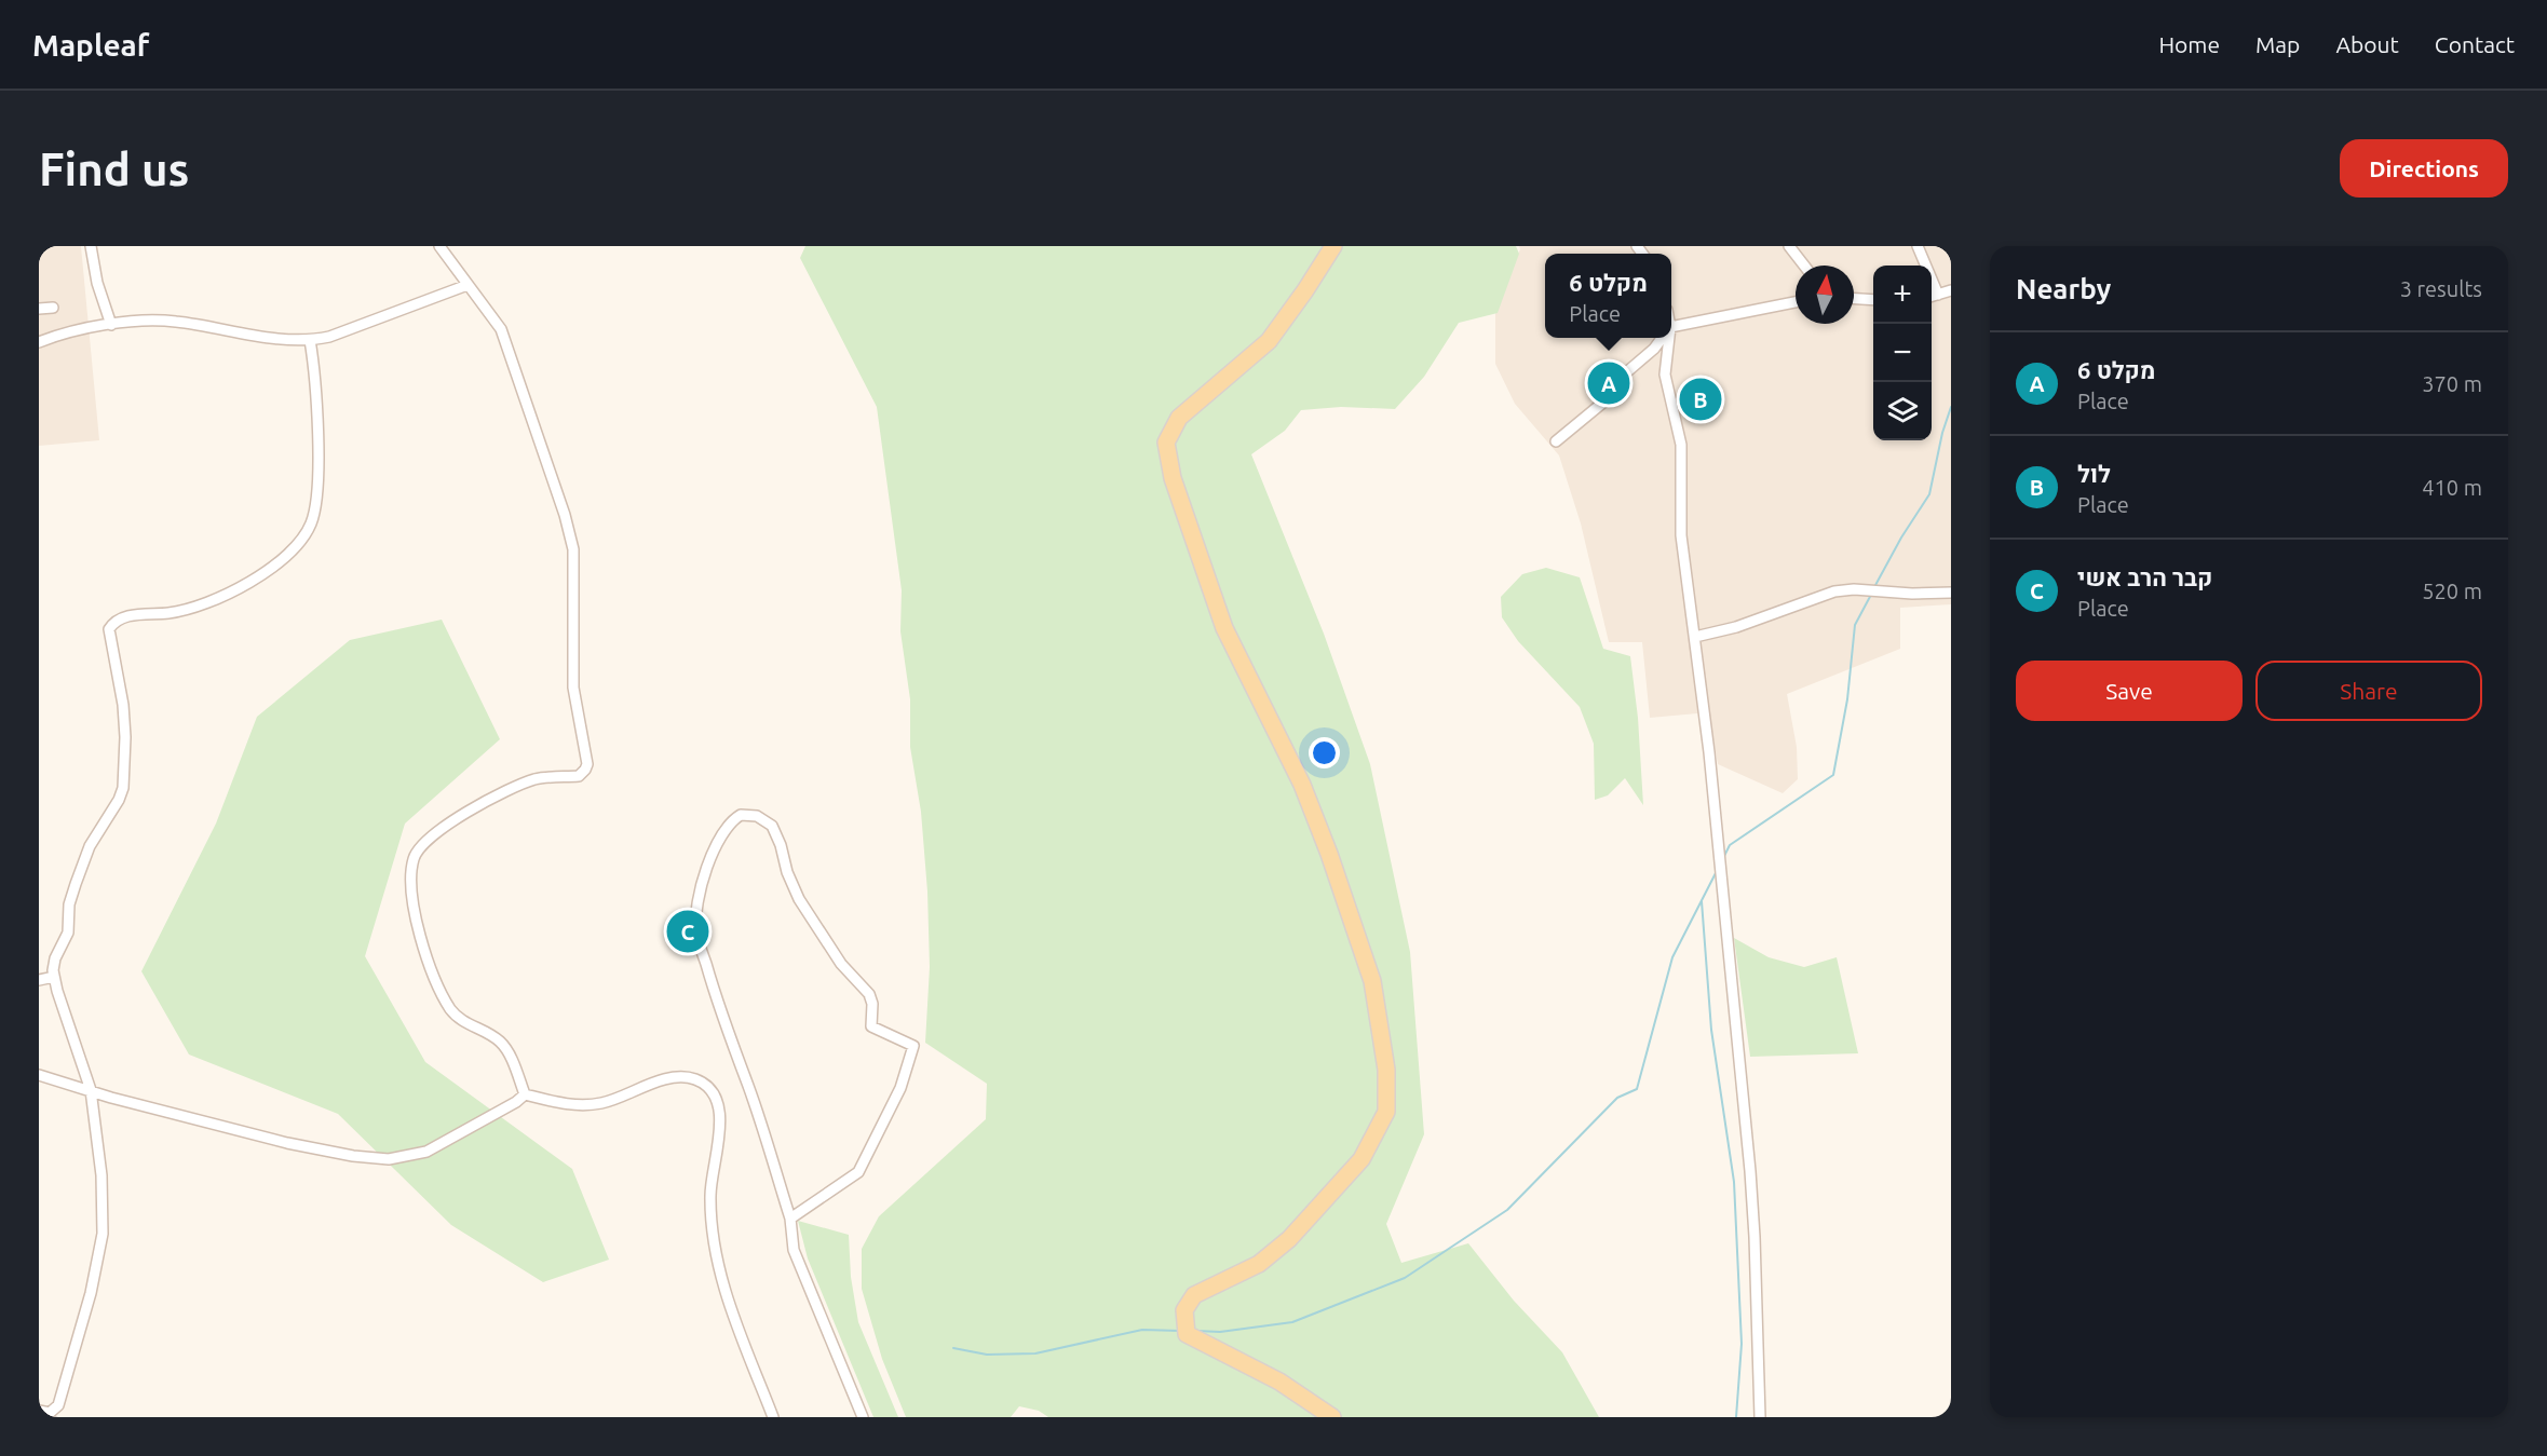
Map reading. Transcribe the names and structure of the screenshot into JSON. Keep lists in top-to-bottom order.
{
  "north": "top",
  "page": {
    "header": "Mapleaf",
    "nav": [
      "Home",
      "Map",
      "About",
      "Contact"
    ],
    "buttons": [
      "Directions",
      ["Save", "Share"]
    ],
    "title": "Find us",
    "heading": ["Nearby", "3 results"],
    "popup": ["מקלט 6", "Place"],
    "map_buttons": ["+", "−"],
    "list": [
      {
        "mark": "A",
        "name": "מקלט 6",
        "note": "Place",
        "value": "370 m"
      },
      {
        "mark": "B",
        "name": "לול",
        "note": "Place",
        "value": "410 m"
      },
      {
        "mark": "C",
        "name": "קבר הרב אשי",
        "note": "Place",
        "value": "520 m"
      }
    ],
    "pins": ["A", "B", "C"]
  }
}
